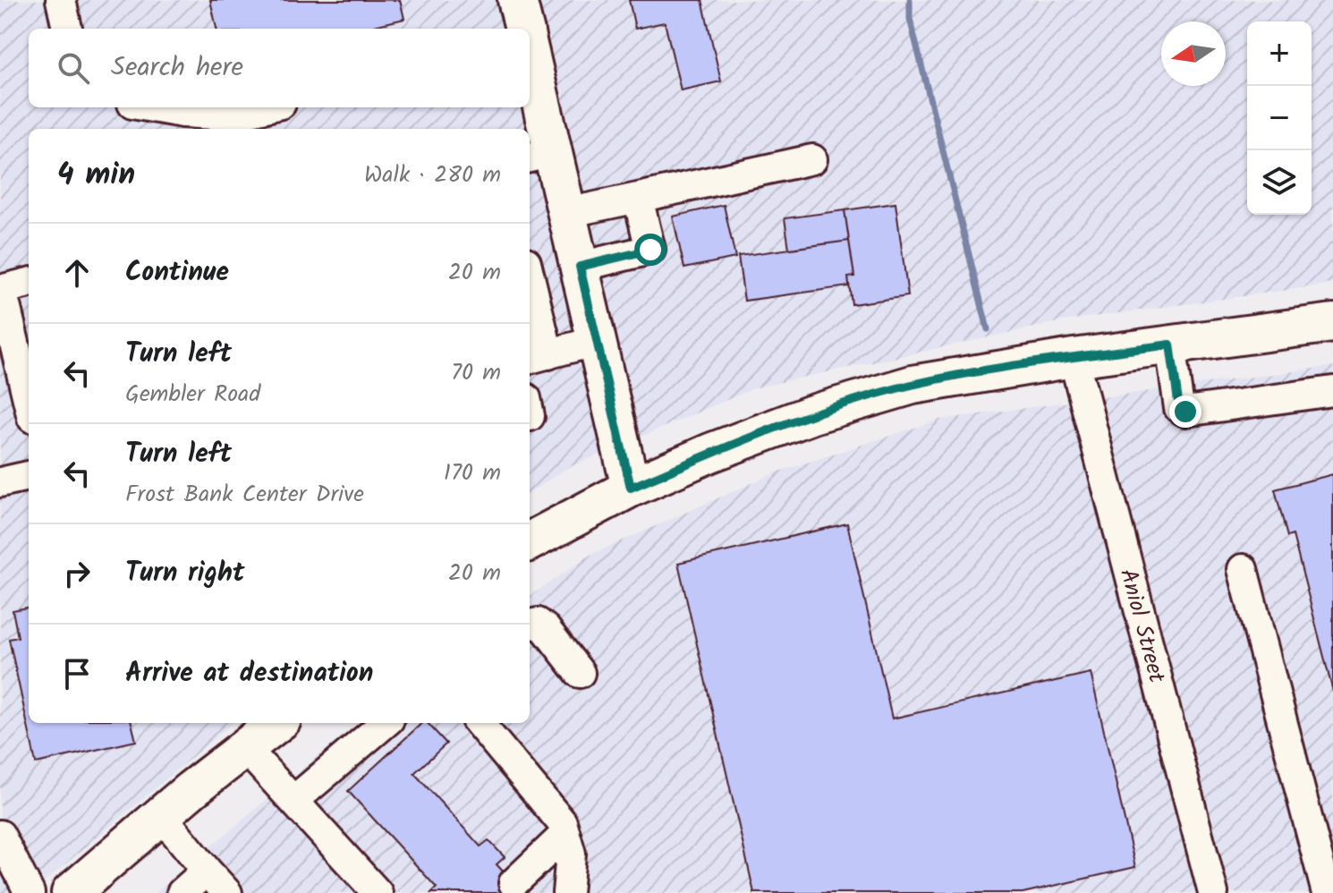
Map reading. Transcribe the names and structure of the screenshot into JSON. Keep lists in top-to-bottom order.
{
  "streets": {
    "lane": ["Aniol Street"]
  },
  "north": "left",
  "page": {
    "map_buttons": ["+", "−"],
    "search": "Search here",
    "heading": ["4 min", "Walk · 280 m"],
    "list": [
      ["Continue", "20 m"],
      ["Turn left", "Gembler Road", "70 m"],
      ["Turn left", "Frost Bank Center Drive", "170 m"],
      ["Turn right", "20 m"],
      "Arrive at destination"
    ]
  }
}
